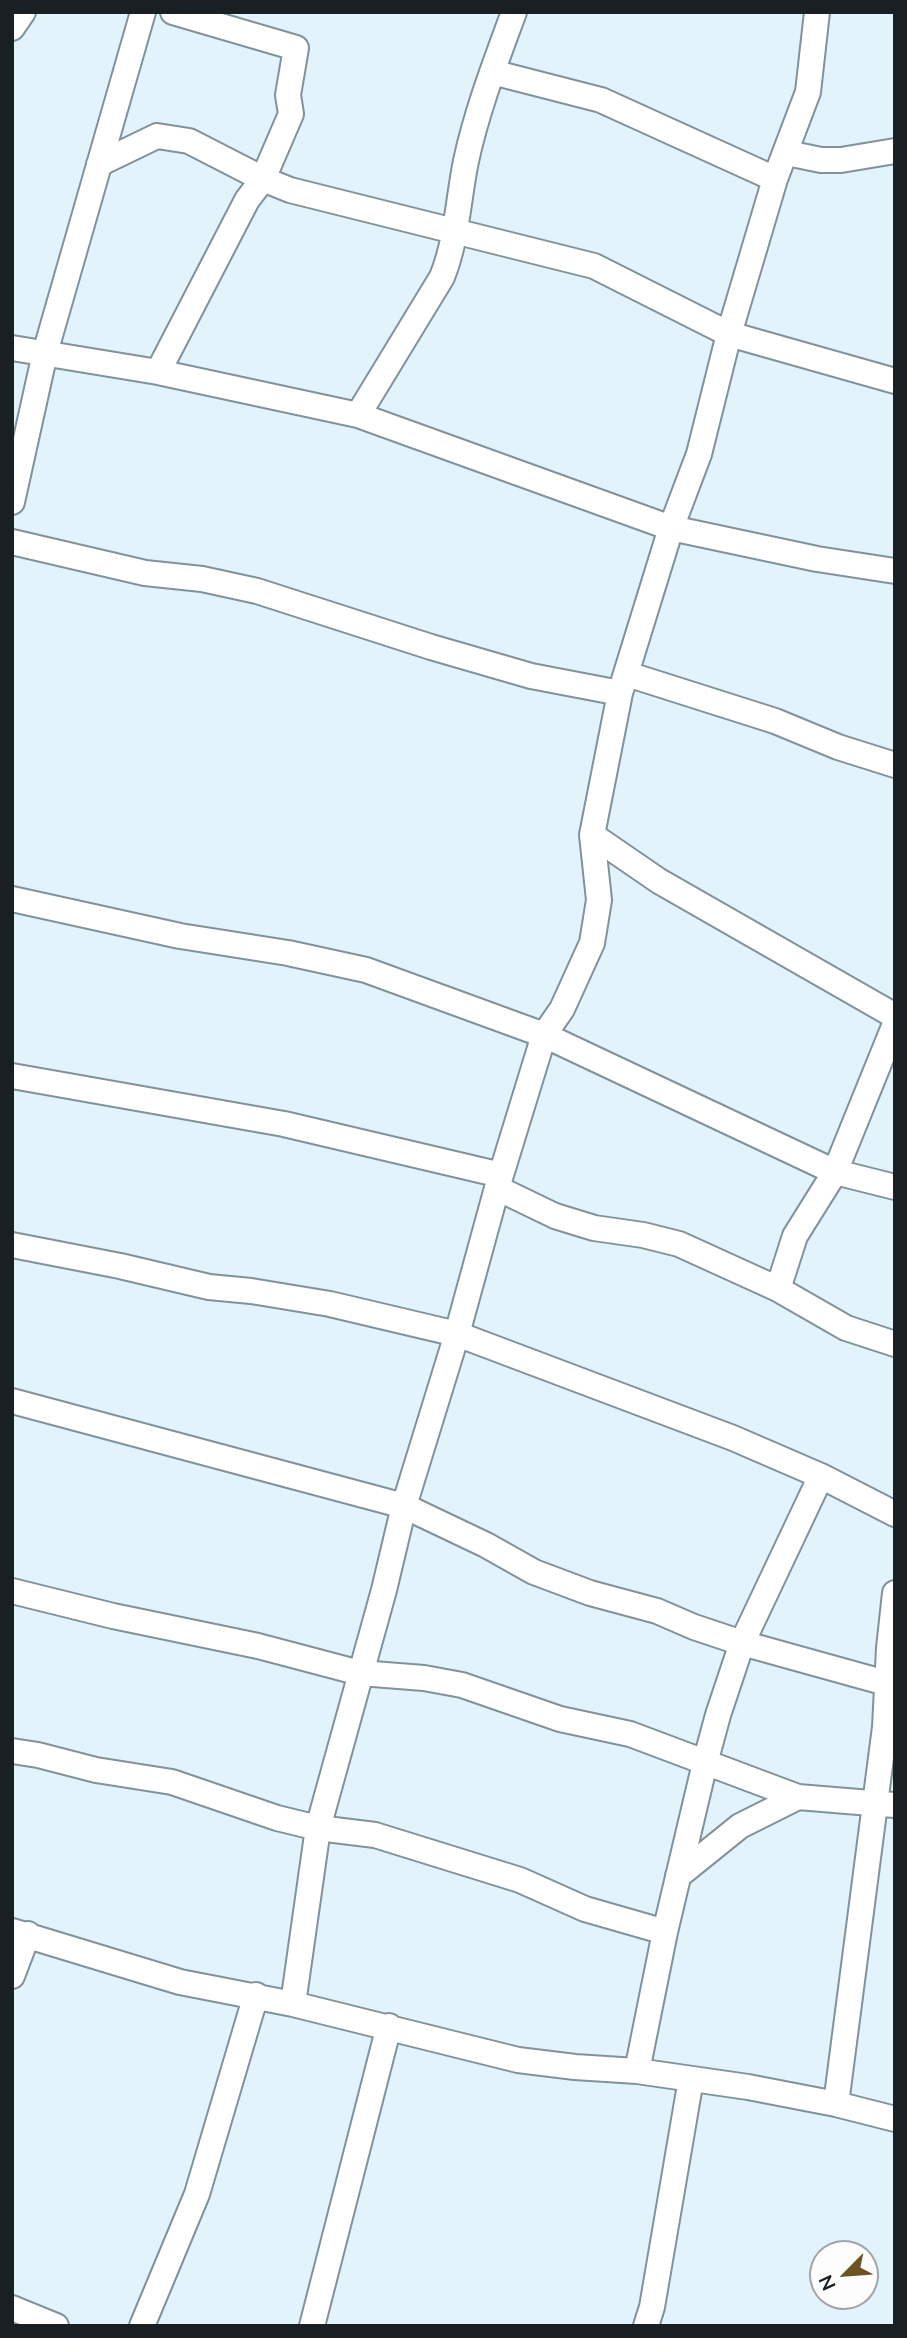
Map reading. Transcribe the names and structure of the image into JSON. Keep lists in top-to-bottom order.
{
  "north": "bottom left"
}
